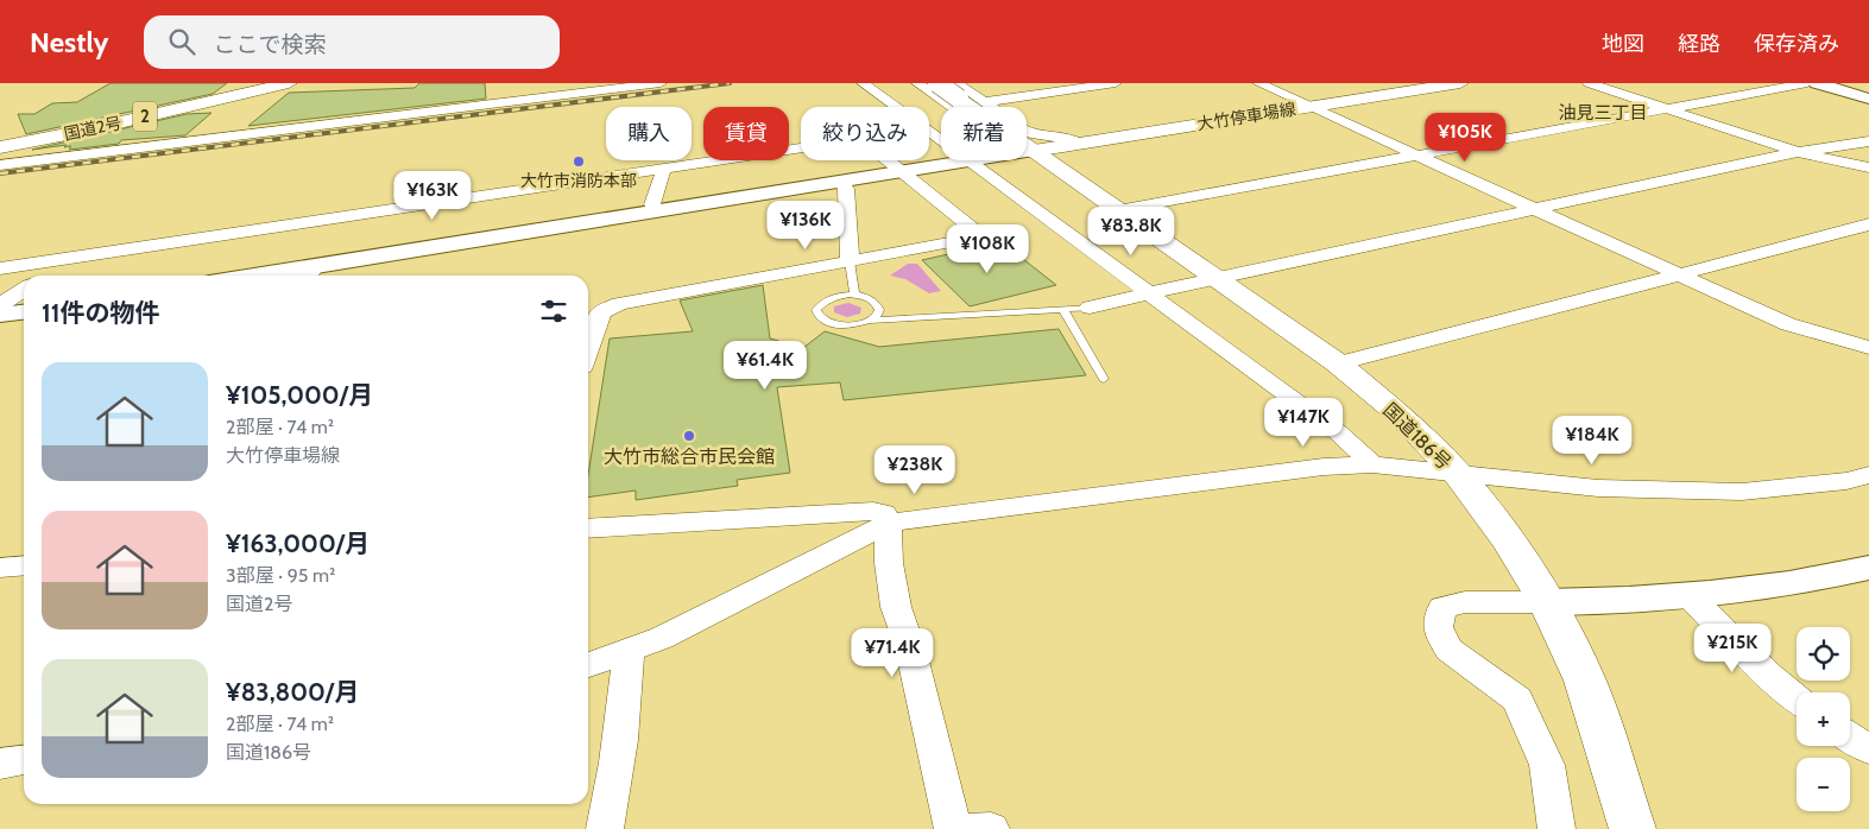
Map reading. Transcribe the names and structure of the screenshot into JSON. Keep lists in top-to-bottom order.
{
  "streets": {
    "main road": [
      "2",
      "大竹停車場線",
      "国道2号",
      "国道186号"
    ]
  },
  "crossings": [
    ["大竹停車場線", "国道186号"]
  ],
  "districts": ["油見三丁目"],
  "places": ["大竹市消防本部", "大竹市総合市民会館"],
  "page": {
    "header": "Nestly",
    "search": "ここで検索",
    "nav": ["地図", "経路", "保存済み"],
    "chip": [
      "購入",
      "賃貸",
      "絞り込み",
      "新着"
    ],
    "price": [
      "¥105K",
      "¥163K",
      "¥136K",
      "¥83.8K",
      "¥108K",
      "¥61.4K",
      "¥147K",
      "¥184K",
      "¥238K",
      "¥215K",
      "¥71.4K"
    ],
    "heading": "11件の物件",
    "list": [
      {
        "name": "¥105,000/月",
        "note": "2部屋 · 74 m² · 大竹停車場線"
      },
      {
        "name": "¥163,000/月",
        "note": "3部屋 · 95 m² · 国道2号"
      },
      {
        "name": "¥83,800/月",
        "note": "2部屋 · 74 m² · 国道186号"
      }
    ],
    "map_buttons": ["+", "−"]
  }
}
